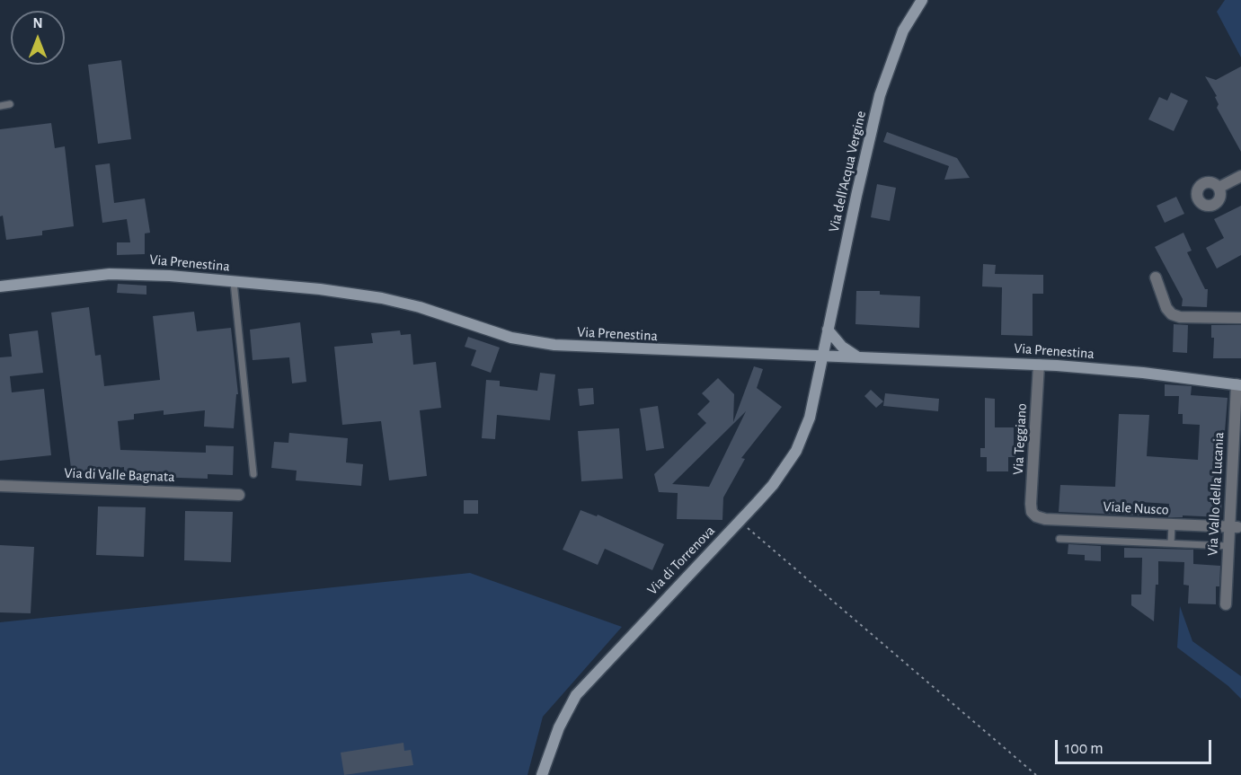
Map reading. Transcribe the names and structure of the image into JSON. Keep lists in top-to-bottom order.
{
  "streets": {
    "main road": ["Via dell'Acqua Vergine", "Via Prenestina", "Via di Torrenova"],
    "street": [
      "Via Teggiano",
      "Via di Valle Bagnata",
      "Via Vallo della Lucania",
      "Viale Nusco"
    ]
  },
  "crossings": [
    ["Via dell'Acqua Vergine", "Via Prenestina"],
    ["Via dell'Acqua Vergine", "Via di Torrenova"],
    ["Via Prenestina", "Via Teggiano"],
    ["Via Prenestina", "Via Vallo della Lucania"],
    ["Via Prenestina", "Via di Torrenova"],
    ["Via Teggiano", "Viale Nusco"],
    ["Via Vallo della Lucania", "Viale Nusco"]
  ],
  "scale_bar": "100 m",
  "north": "top"
}
